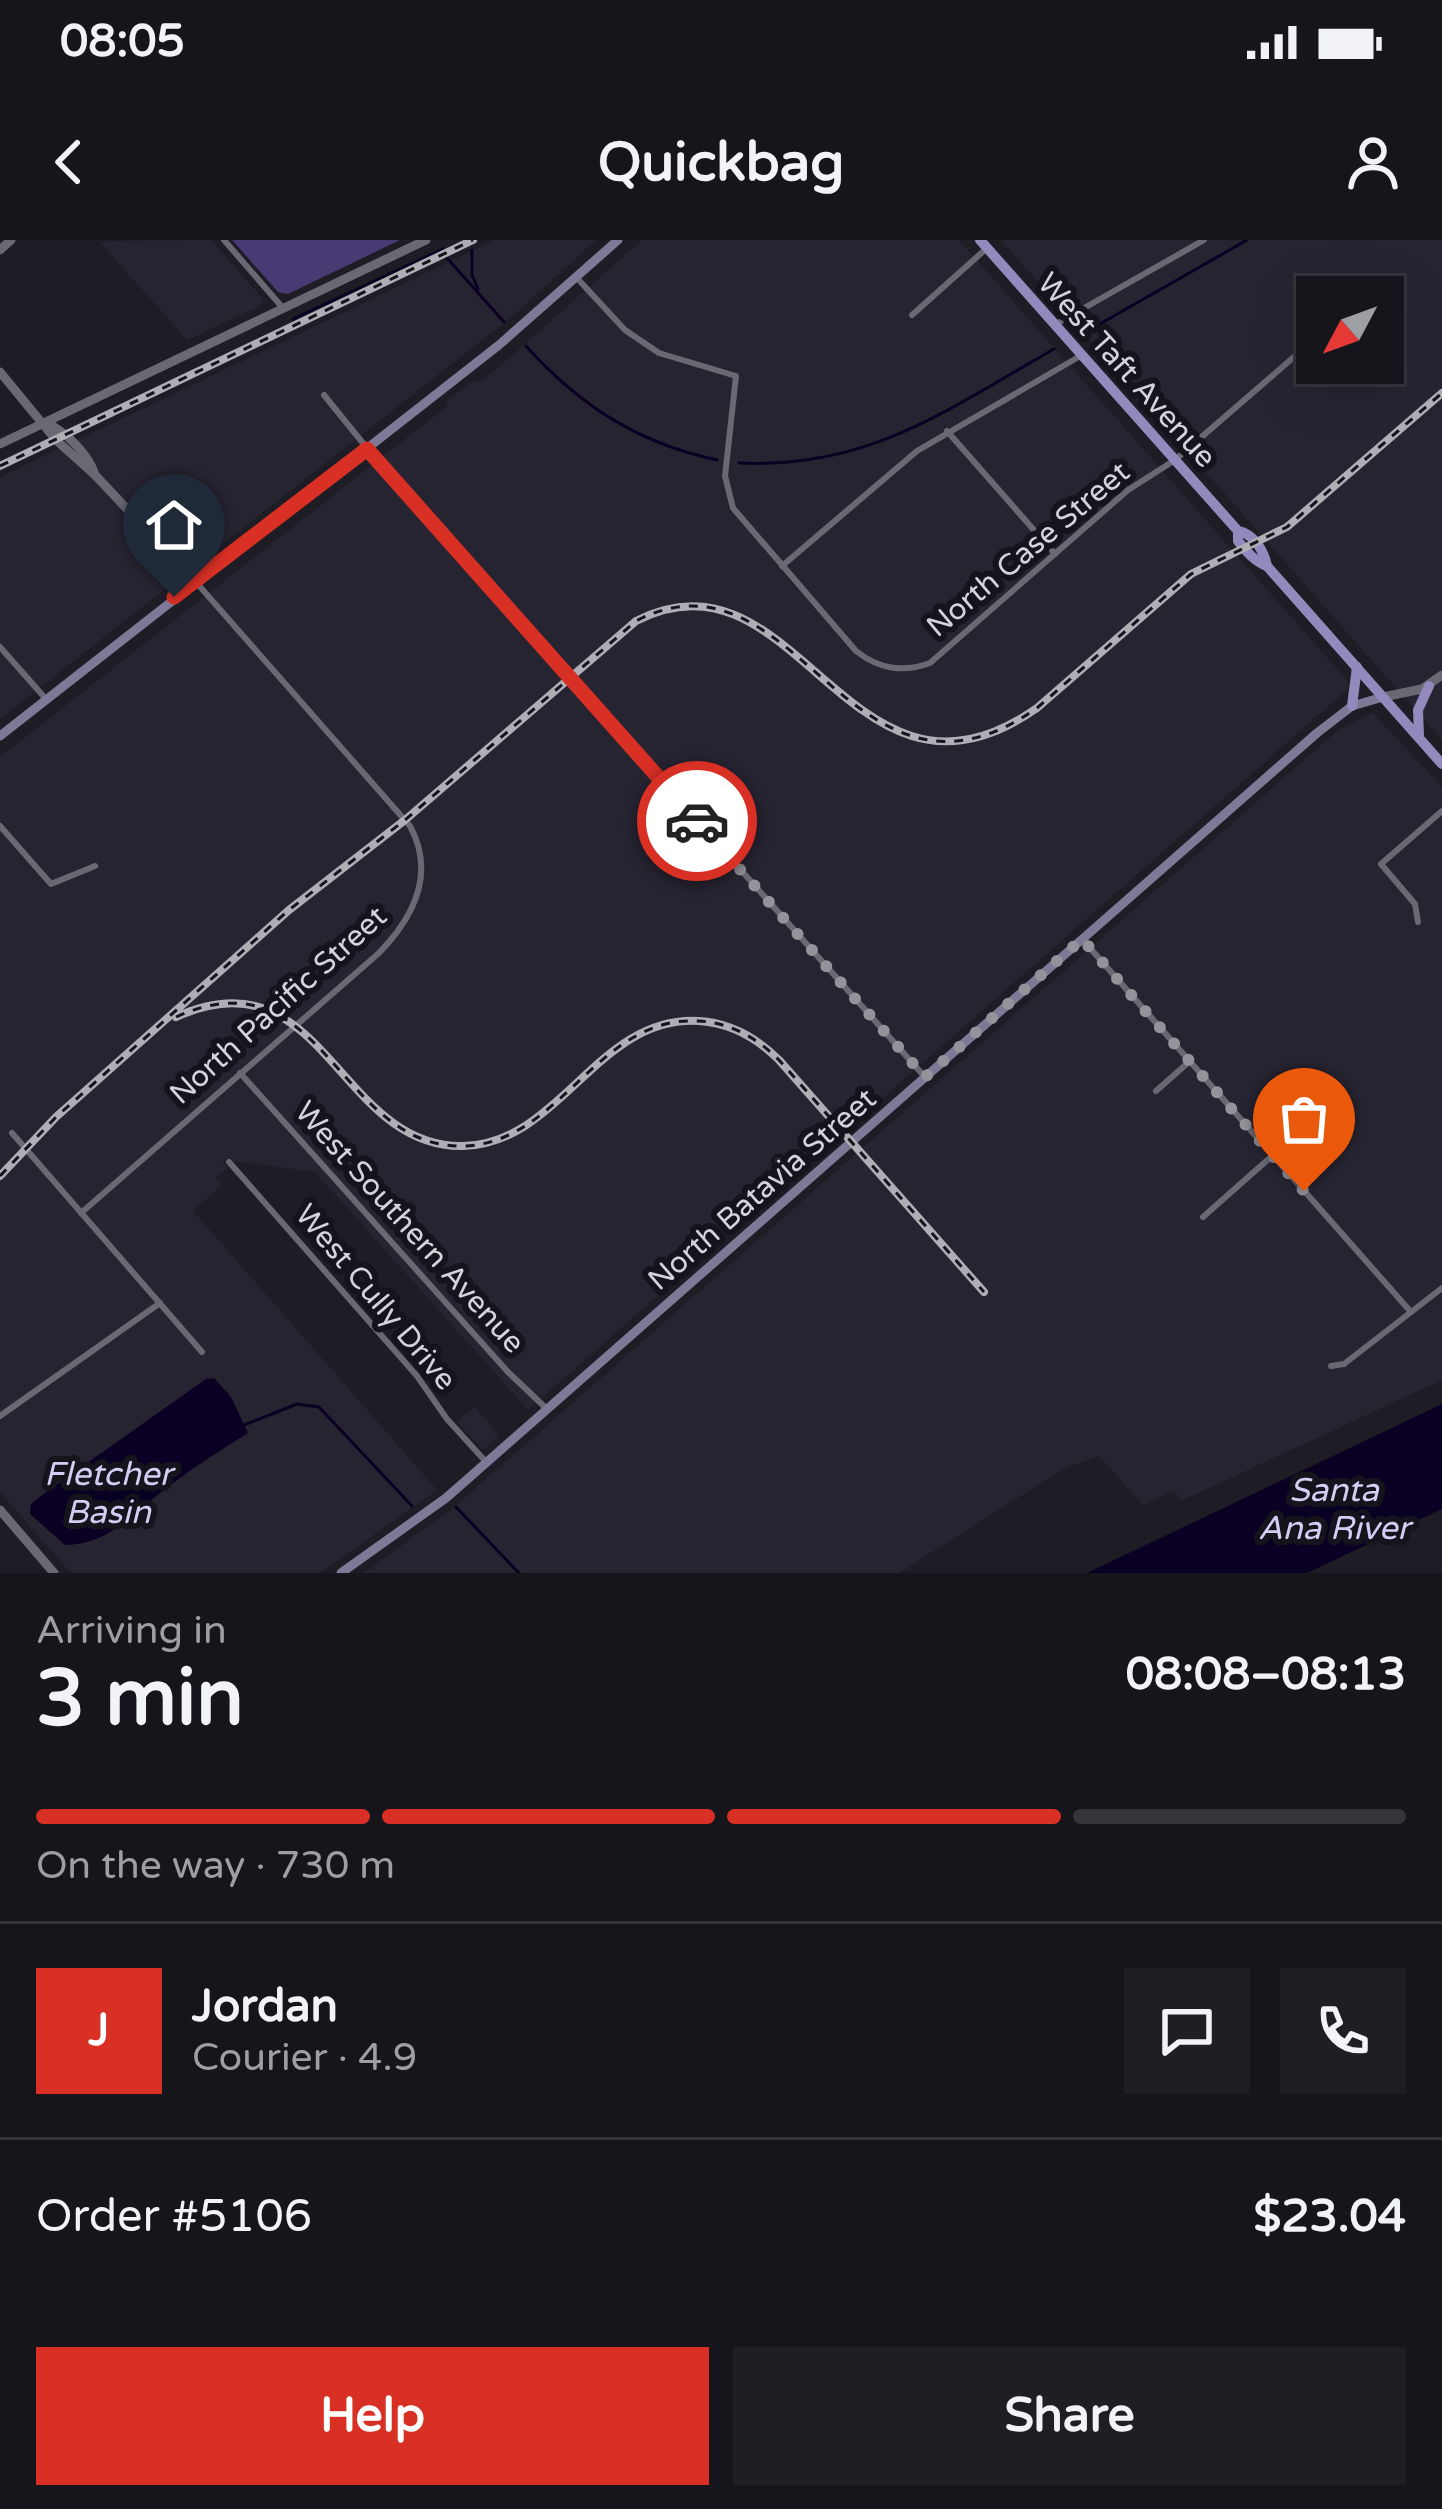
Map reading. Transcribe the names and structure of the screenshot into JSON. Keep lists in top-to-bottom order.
{
  "streets": {
    "main road": ["West Taft Avenue", "North Batavia Street"],
    "street": [
      "North Case Street",
      "North Pacific Street",
      "West Southern Avenue",
      "West Cully Drive"
    ]
  },
  "crossings": [
    ["West Taft Avenue", "North Case Street"],
    ["West Taft Avenue", "North Batavia Street"],
    ["North Pacific Street", "West Southern Avenue"],
    ["North Batavia Street", "West Southern Avenue"],
    ["North Batavia Street", "West Cully Drive"]
  ],
  "water": ["Fletcher Basin", "Santa Ana River"],
  "north": "bottom left",
  "page": {
    "status": "08:05",
    "header": "Quickbag",
    "heading": ["3 min", "Arriving in", "08:08–08:13"],
    "panel": [
      "Jordan",
      "Courier · 4.9",
      "Order #5106",
      "$23.04"
    ],
    "bar": "On the way · 730 m",
    "round": "J",
    "buttons": ["Help", "Share"]
  }
}
